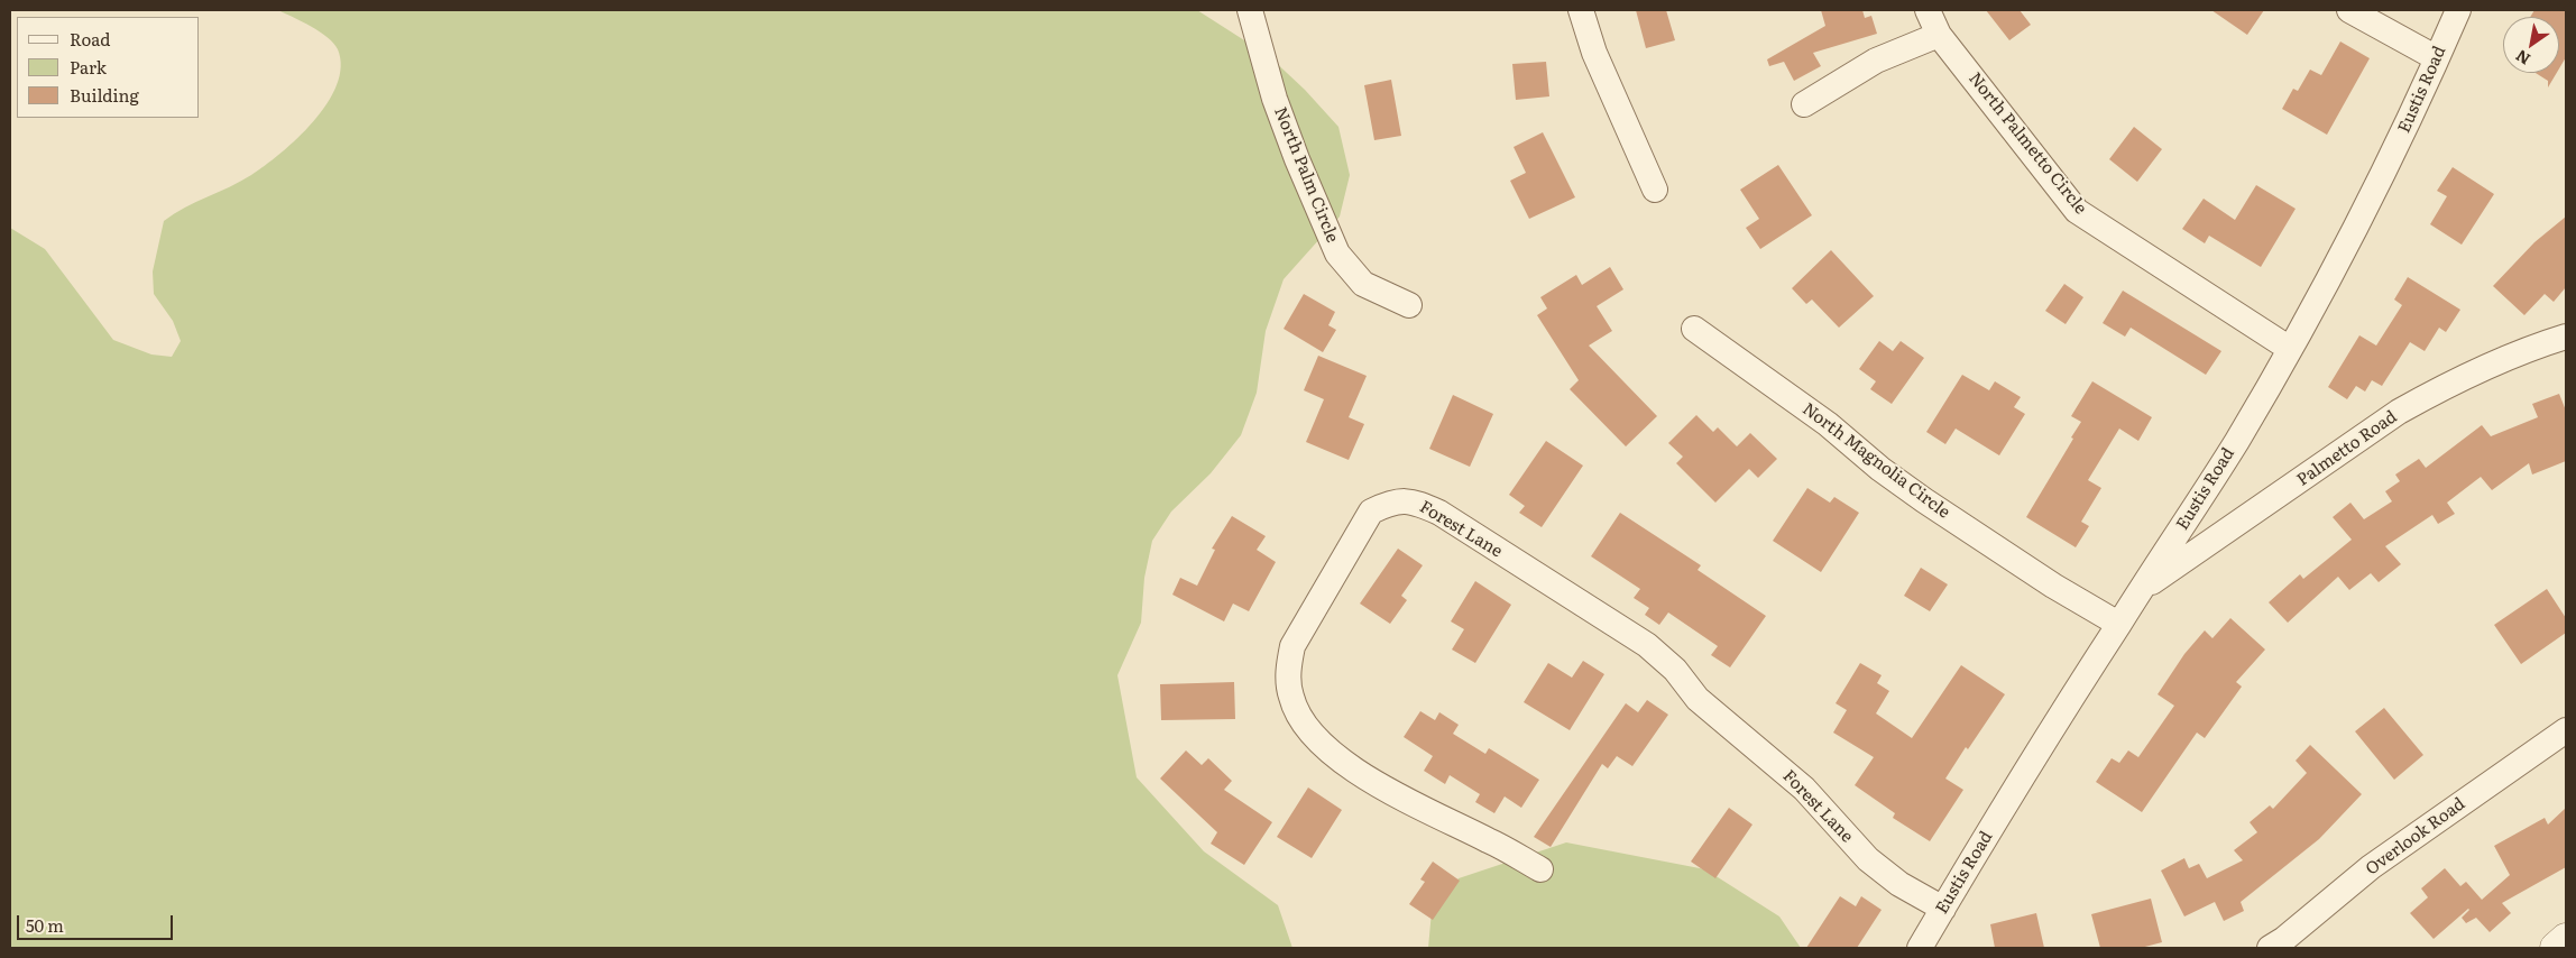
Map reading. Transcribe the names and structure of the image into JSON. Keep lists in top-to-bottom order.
{
  "streets": {
    "street": [
      "Eustis Road",
      "North Palmetto Circle",
      "North Palm Circle",
      "Palmetto Road",
      "North Magnolia Circle",
      "Forest Lane",
      "Overlook Road"
    ]
  },
  "crossings": [
    ["Eustis Road", "North Palmetto Circle"],
    ["Eustis Road", "Palmetto Road"],
    ["Eustis Road", "North Magnolia Circle"],
    ["Eustis Road", "Forest Lane"]
  ],
  "legend": ["Road", "Park", "Building"],
  "scale_bar": "50 m",
  "north": "bottom left"
}
